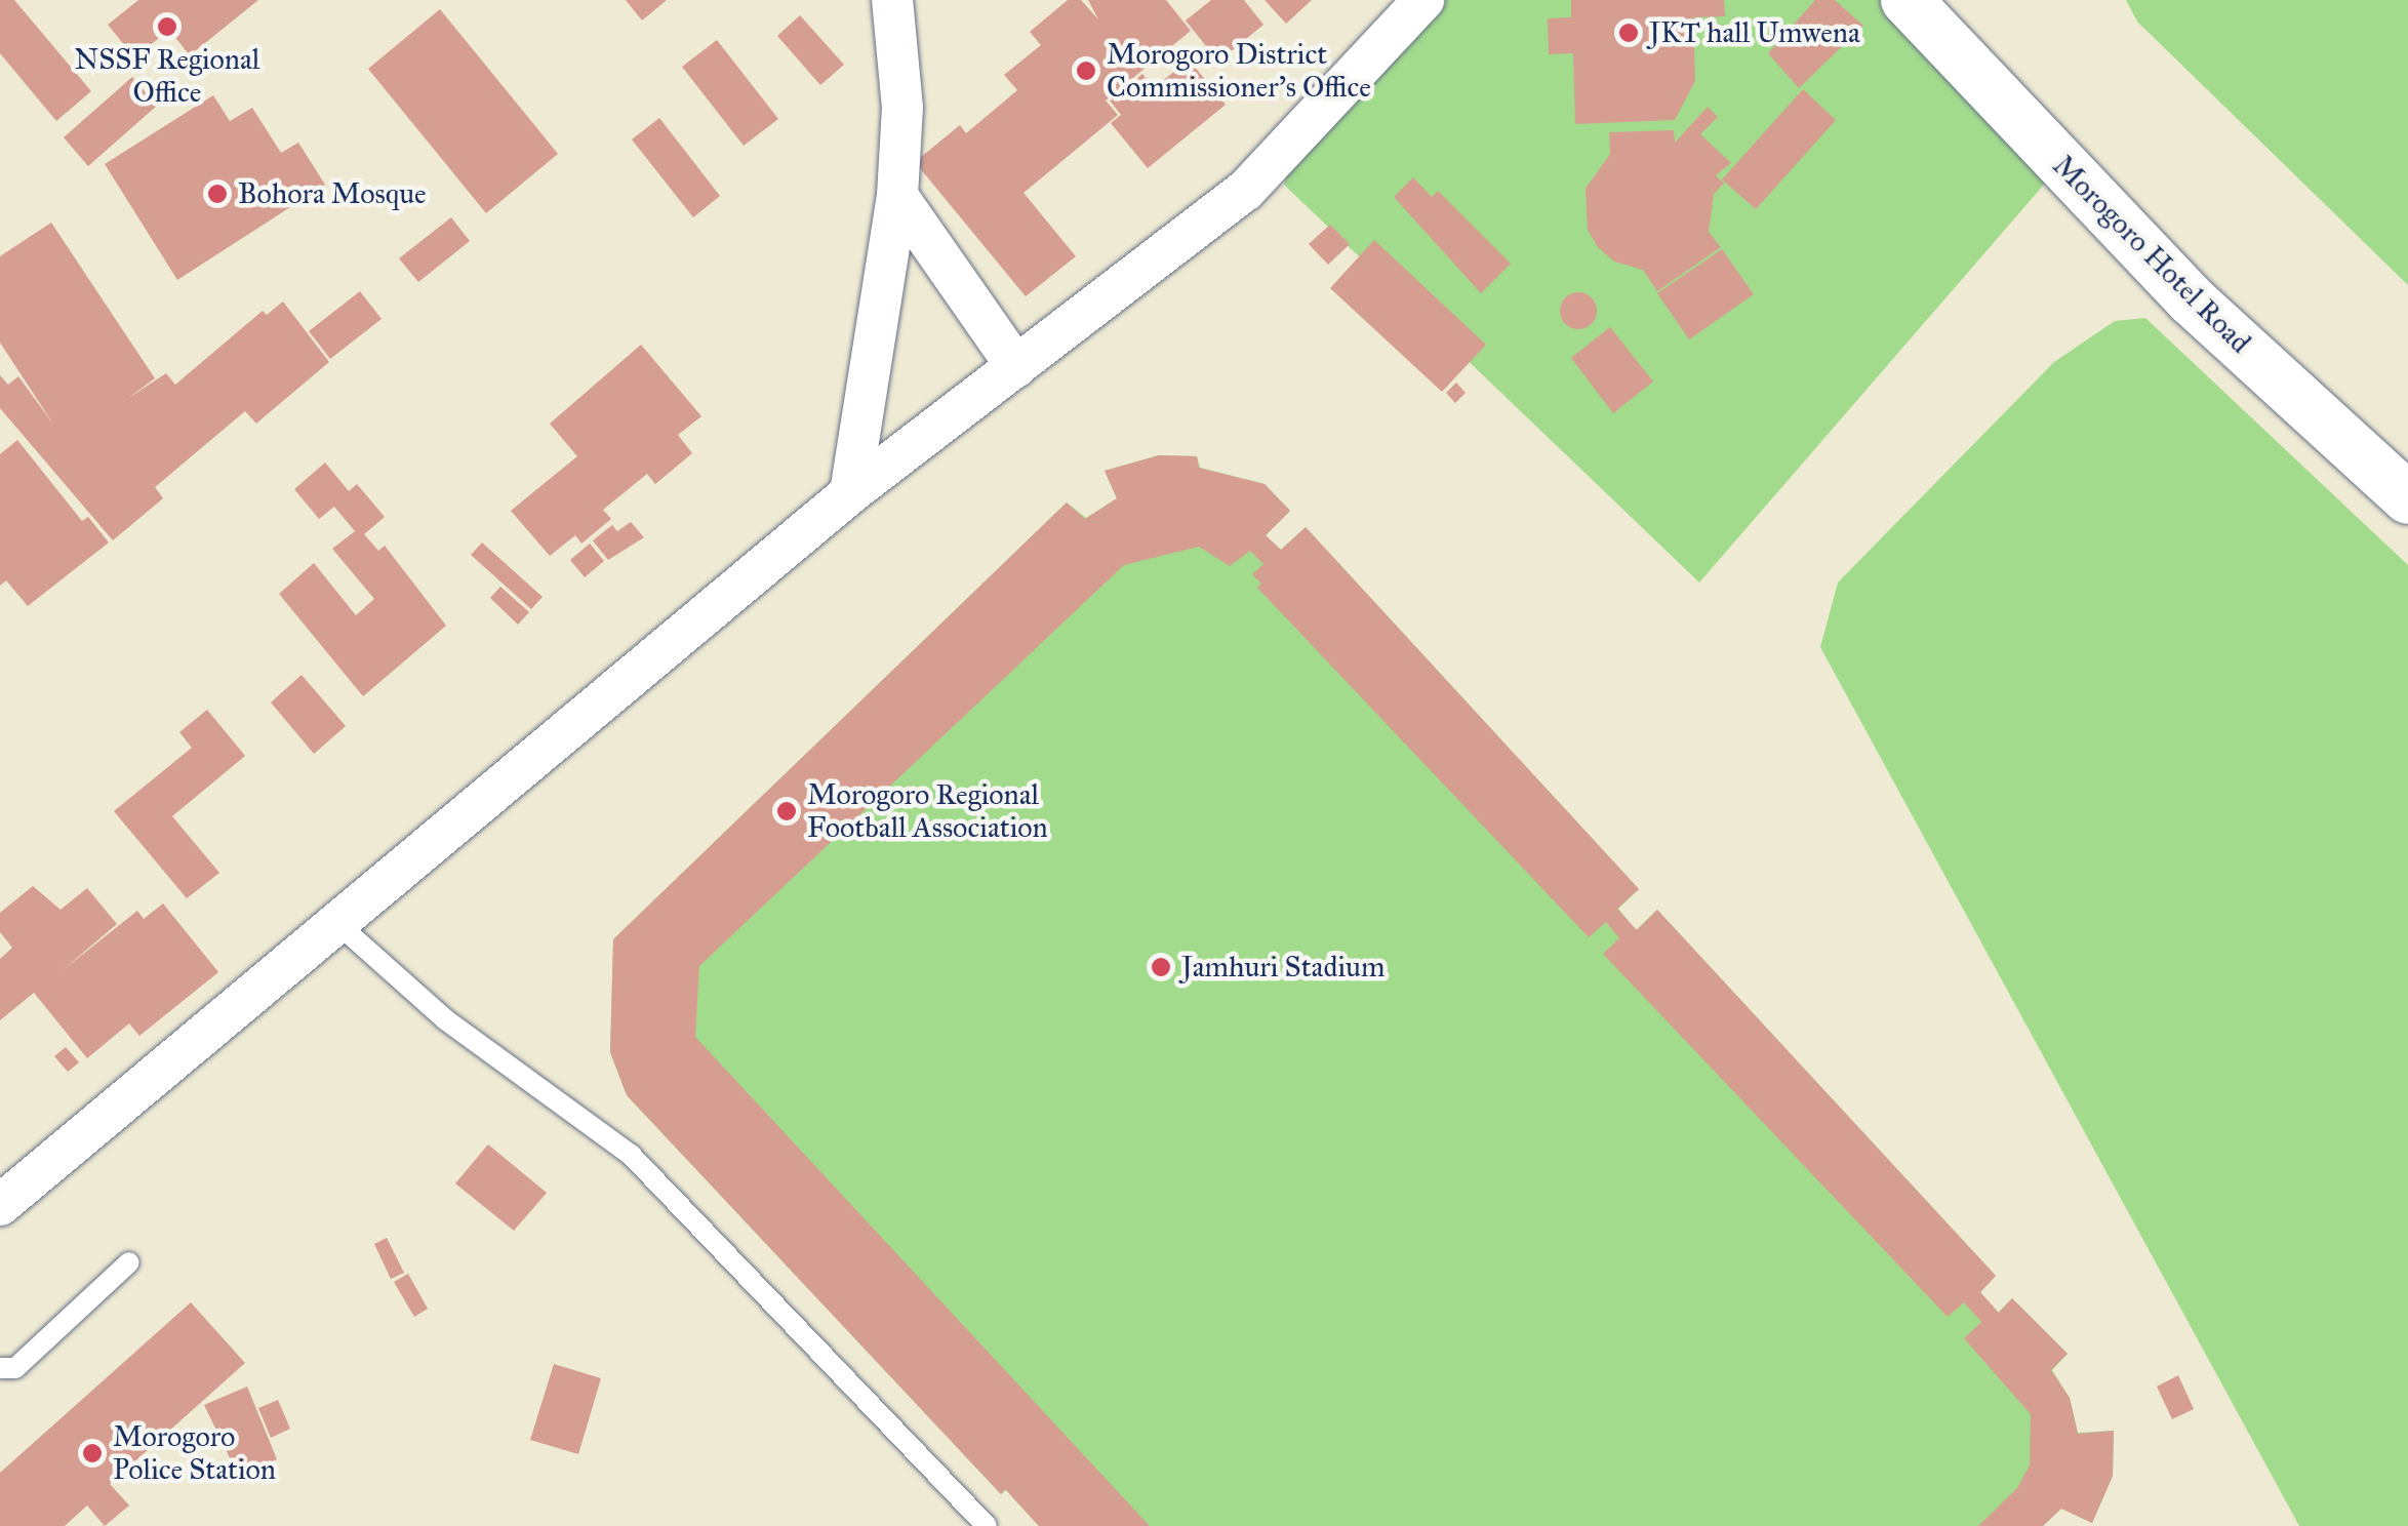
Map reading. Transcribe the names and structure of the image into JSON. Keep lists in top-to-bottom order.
{
  "streets": {
    "street": ["Morogoro Hotel Road"]
  },
  "places": [
    "NSSF Regional Office",
    "JKT hall Umwena",
    "Morogoro District Commissioner's Office",
    "Bohora Mosque",
    "Morogoro Regional Football Association",
    "Jamhuri Stadium",
    "Morogoro Police Station"
  ]
}
